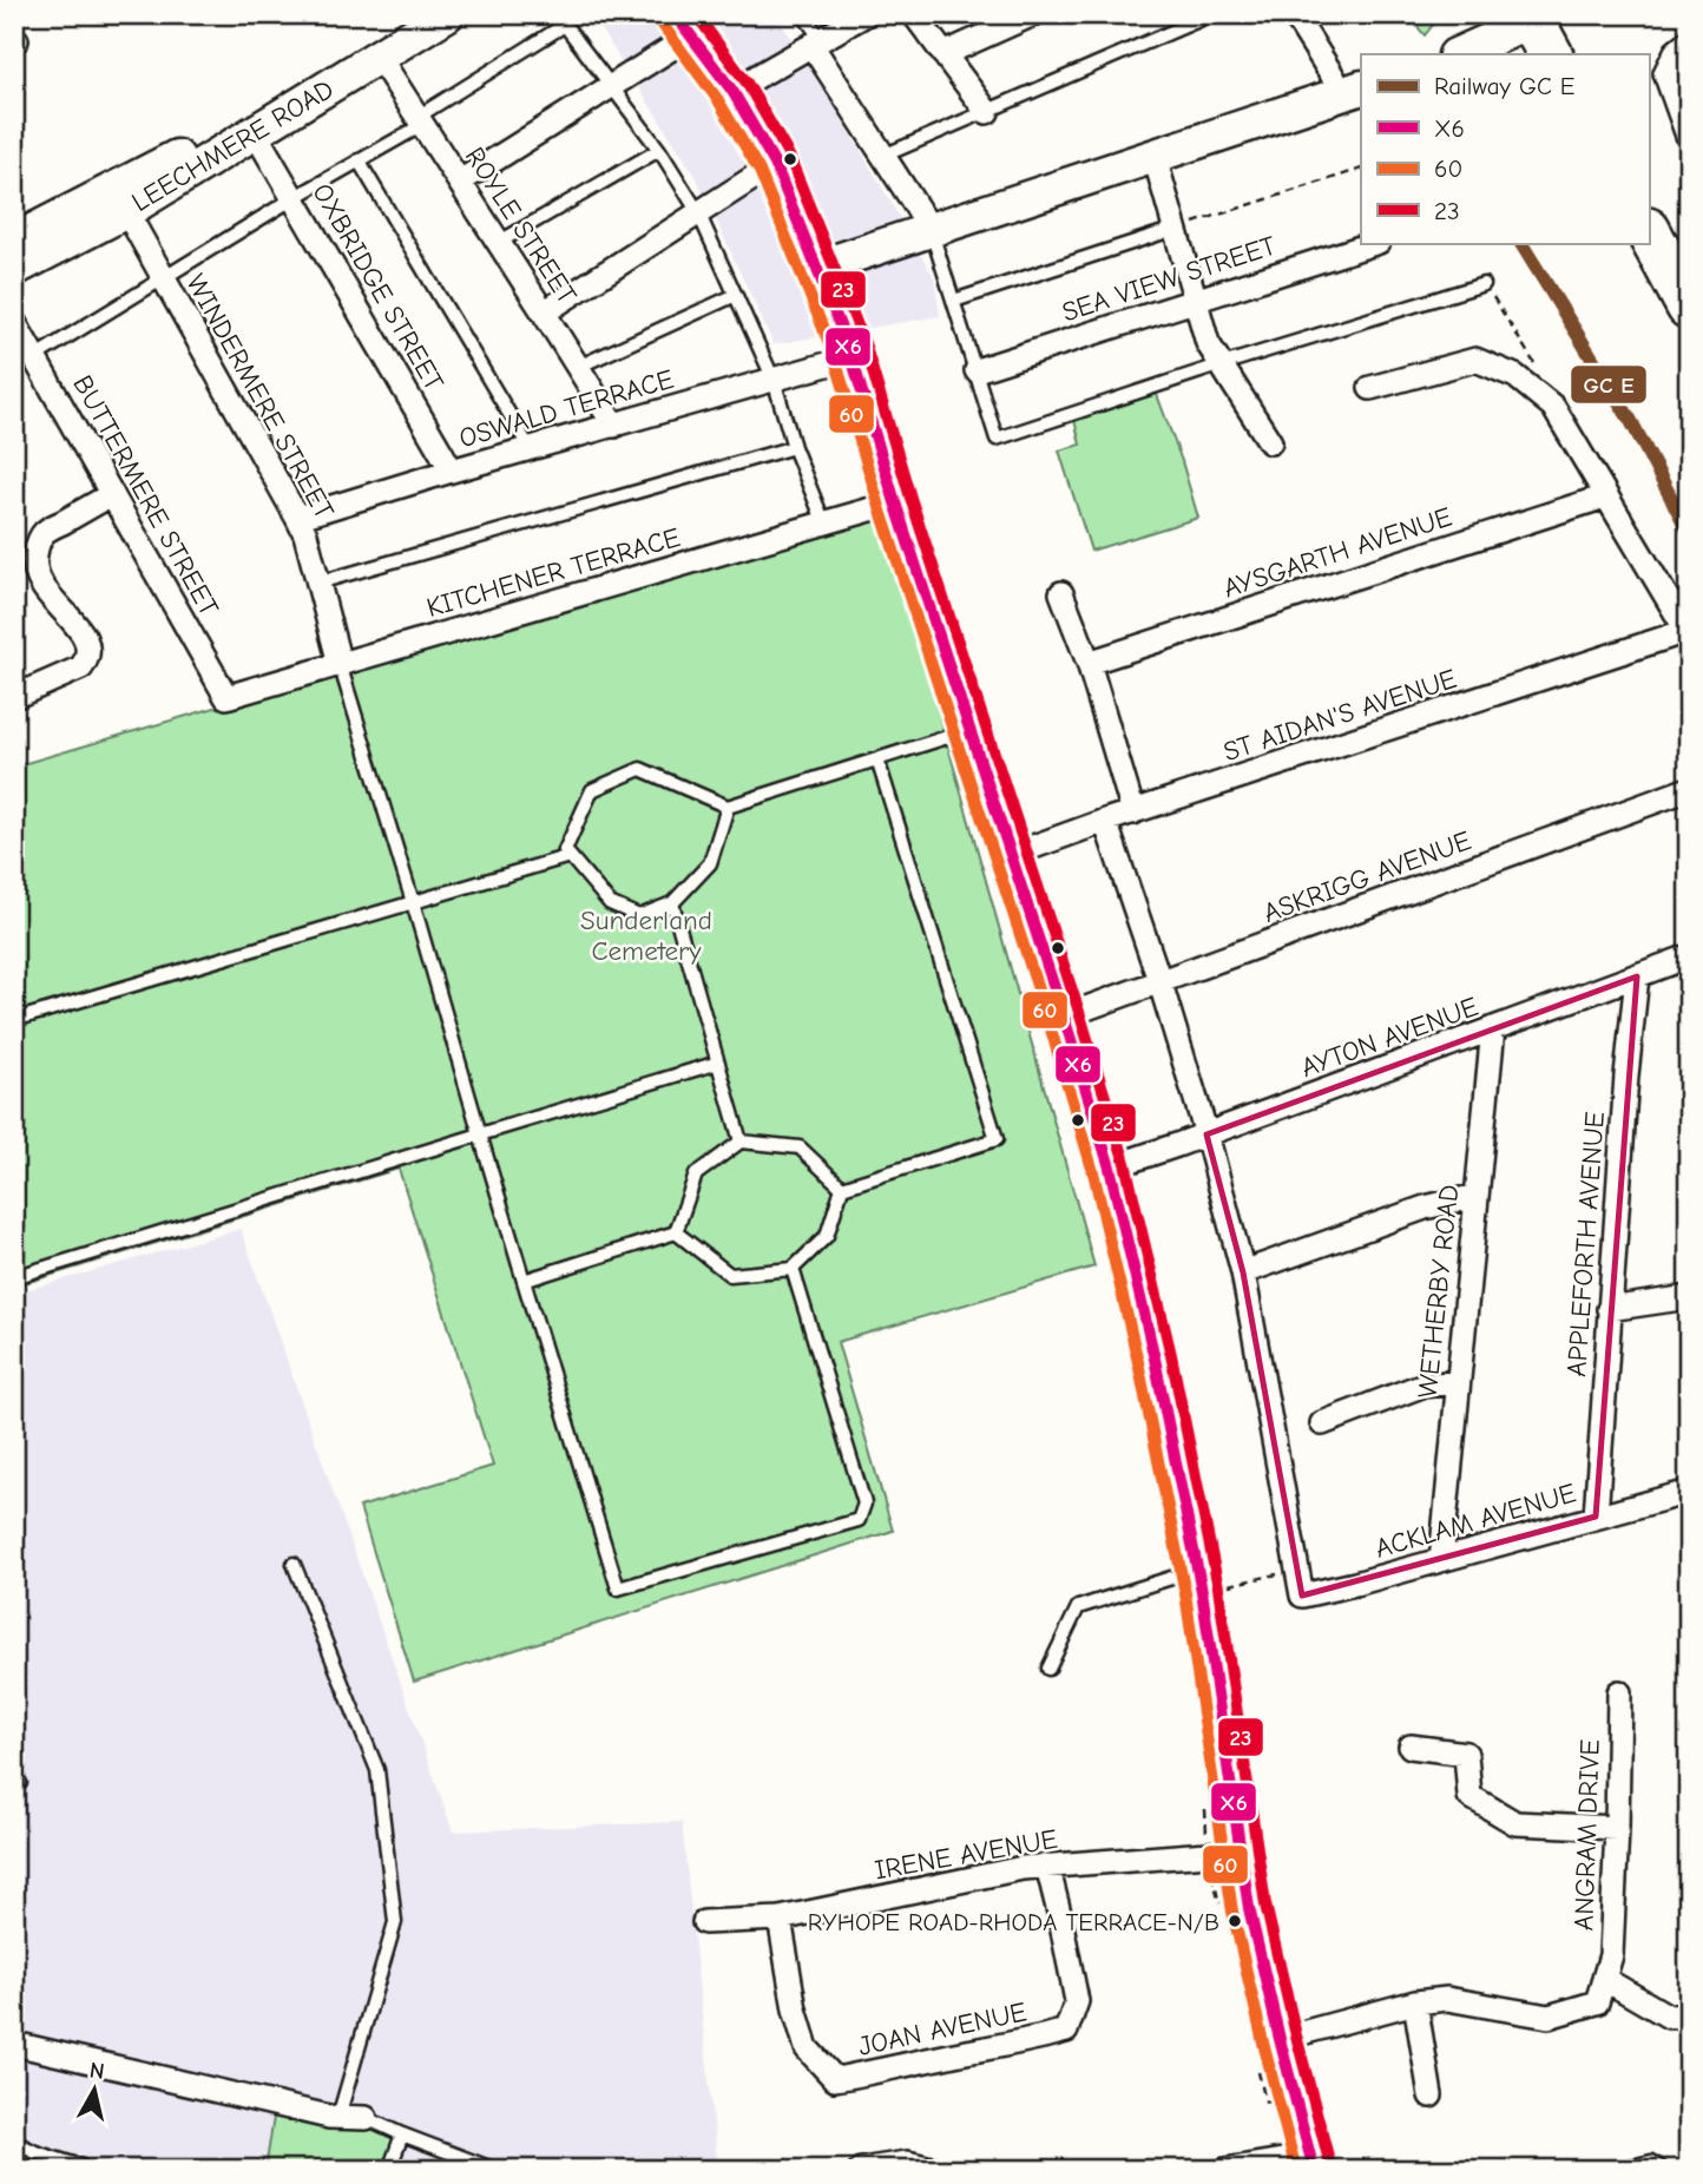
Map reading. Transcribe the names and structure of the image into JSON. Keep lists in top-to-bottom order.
{
  "streets": {
    "main road": ["LEECHMERE ROAD"],
    "street": [
      "ROYLE STREET",
      "SEA VIEW STREET",
      "OXBRIDGE STREET",
      "WINDERMERE STREET",
      "OSWALD TERRACE",
      "BUTTERMERE STREET",
      "AYSGARTH AVENUE",
      "KITCHENER TERRACE",
      "ST AIDAN'S AVENUE",
      "ASKRIGG AVENUE",
      "AYTON AVENUE",
      "APPLEFORTH AVENUE",
      "WETHERBY ROAD",
      "ACKLAM AVENUE",
      "ANGRAM DRIVE",
      "IRENE AVENUE",
      "JOAN AVENUE"
    ]
  },
  "crossings": [
    ["LEECHMERE ROAD", "ROYLE STREET"],
    ["LEECHMERE ROAD", "OXBRIDGE STREET"],
    ["LEECHMERE ROAD", "WINDERMERE STREET"],
    ["ROYLE STREET", "OSWALD TERRACE"],
    ["OXBRIDGE STREET", "OSWALD TERRACE"],
    ["WINDERMERE STREET", "OSWALD TERRACE"],
    ["WINDERMERE STREET", "KITCHENER TERRACE"],
    ["BUTTERMERE STREET", "KITCHENER TERRACE"],
    ["AYTON AVENUE", "APPLEFORTH AVENUE"],
    ["AYTON AVENUE", "WETHERBY ROAD"],
    ["APPLEFORTH AVENUE", "ACKLAM AVENUE"],
    ["WETHERBY ROAD", "ACKLAM AVENUE"],
    ["IRENE AVENUE", "JOAN AVENUE"]
  ],
  "parks": ["Sunderland Cemetery"],
  "places": ["RYHOPE ROAD-RHODA TERRACE-N/B"],
  "lines": ["transit line X6", "transit line 23", "transit line 60"],
  "legend": [
    "Railway GC E",
    "X6",
    "60",
    "23"
  ],
  "north": "top"
}
